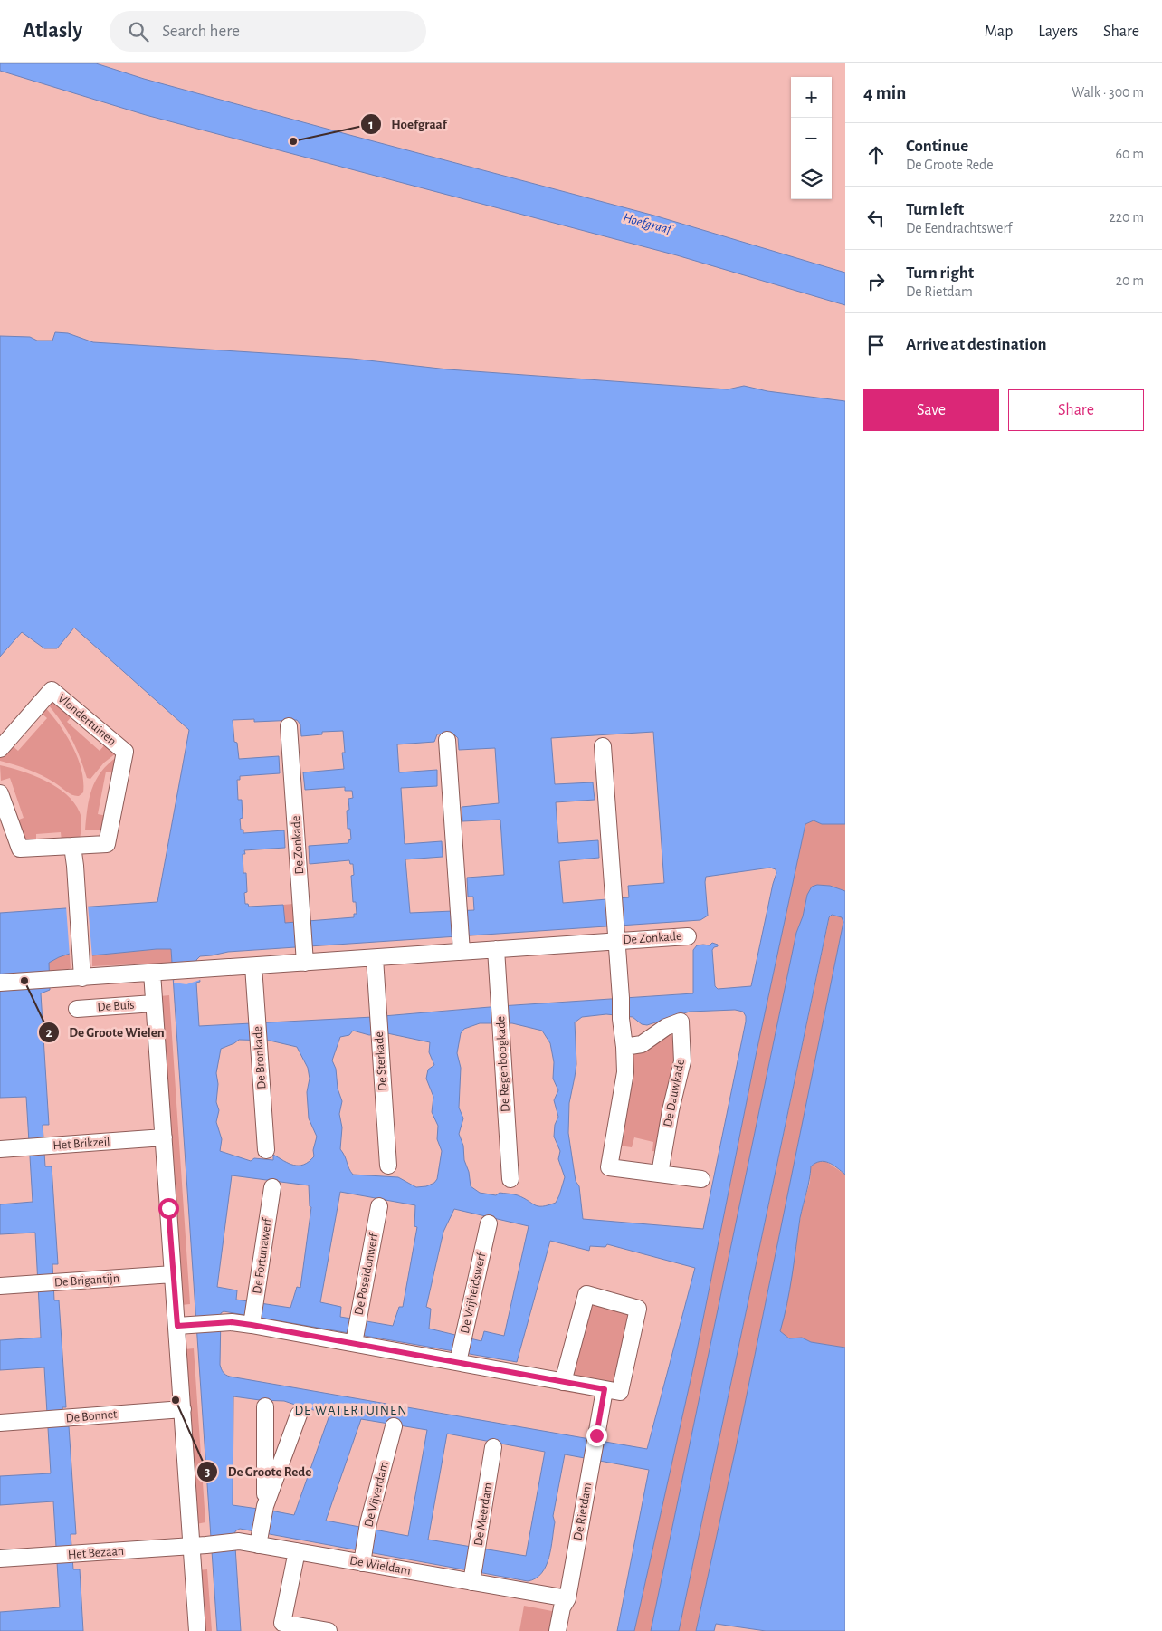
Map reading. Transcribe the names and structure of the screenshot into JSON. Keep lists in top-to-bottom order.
{
  "streets": {
    "street": [
      "Vlondertuinen",
      "De Zonkade",
      "De Buis",
      "De Bronkade",
      "De Sterkade",
      "De Regenboogkade",
      "De Dauwkade",
      "Het Brikzeil",
      "De Fortunawerf",
      "De Poseidonwerf",
      "De Brigantijn",
      "De Vrijheidswerf",
      "De Bonnet",
      "De Vijverdam",
      "De Rietdam",
      "De Meerdam",
      "Het Bezaan",
      "De Wieldam"
    ]
  },
  "crossings": [
    ["De Zonkade", "De Bronkade"],
    ["De Zonkade", "De Sterkade"],
    ["De Zonkade", "De Regenboogkade"],
    ["De Vijverdam", "De Wieldam"],
    ["De Rietdam", "De Wieldam"],
    ["De Meerdam", "De Wieldam"],
    ["Het Bezaan", "De Wieldam"]
  ],
  "districts": ["DE WATERTUINEN"],
  "water": ["Hoefgraaf"],
  "places": ["Hoefgraaf", "De Groote Wielen", "De Groote Rede"],
  "page": {
    "header": "Atlasly",
    "search": "Search here",
    "nav": ["Map", "Layers", "Share"],
    "heading": ["4 min", "Walk · 300 m"],
    "map_buttons": ["+", "−"],
    "list": [
      ["Continue", "De Groote Rede", "60 m"],
      ["Turn left", "De Eendrachtswerf", "220 m"],
      ["Turn right", "De Rietdam", "20 m"],
      "Arrive at destination"
    ],
    "buttons": ["Save", "Share"]
  }
}
